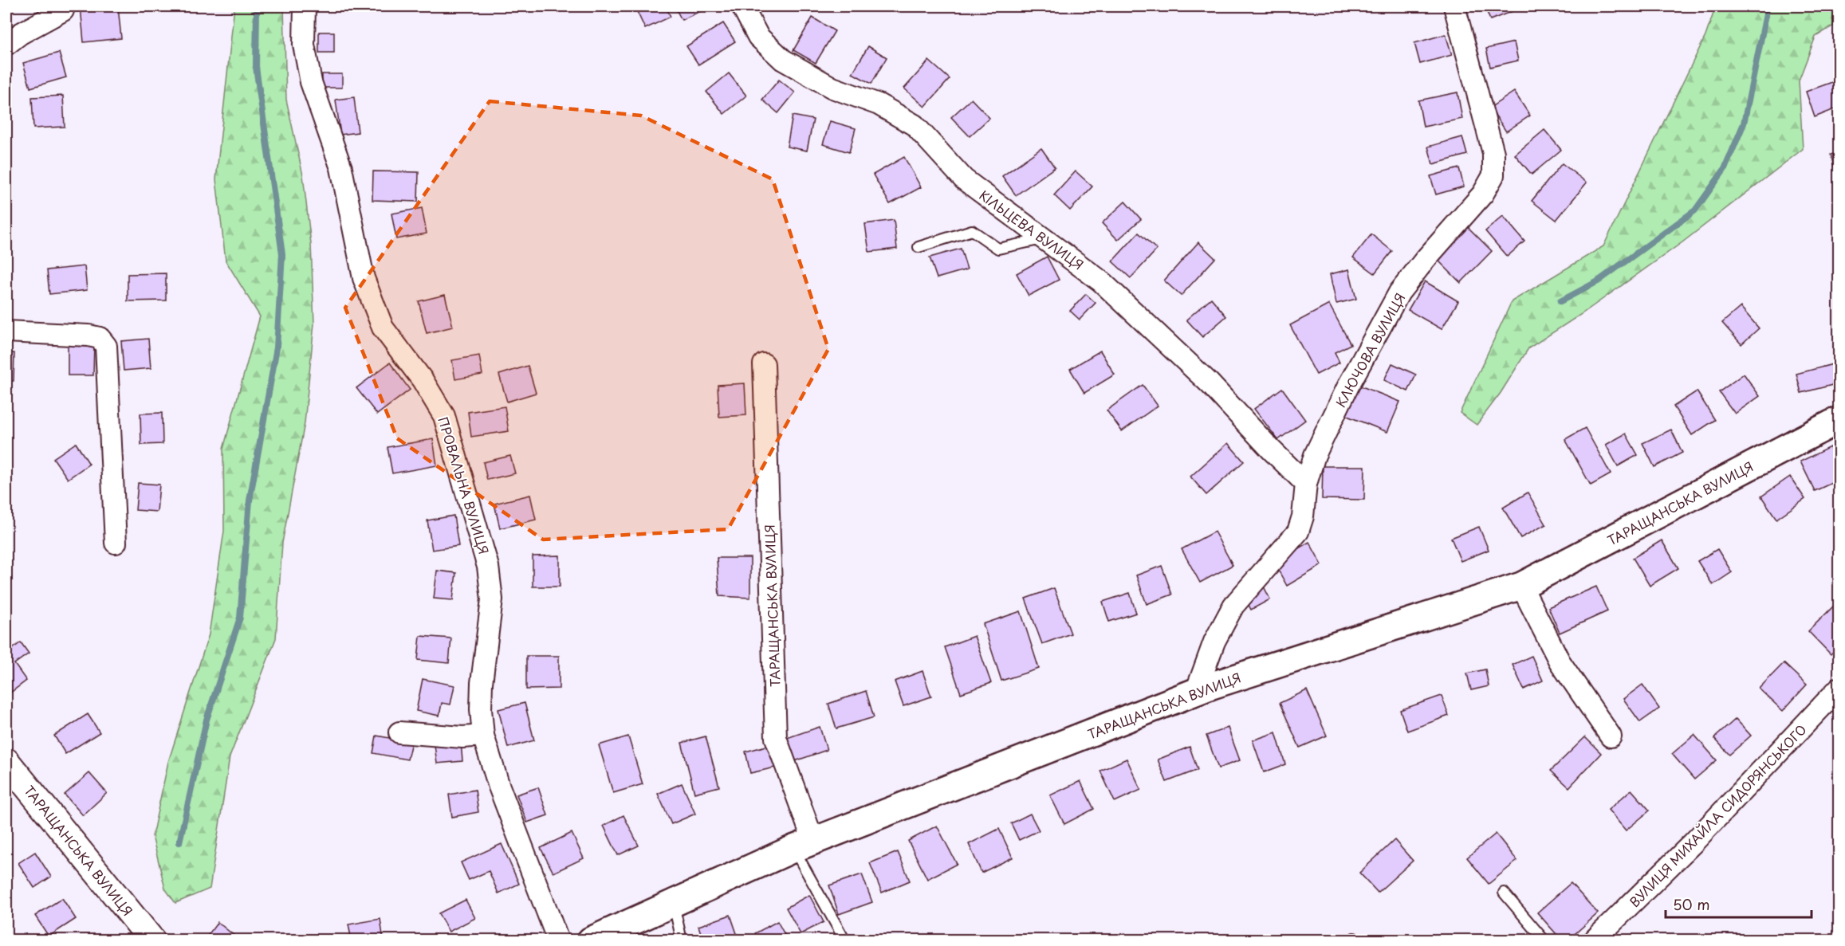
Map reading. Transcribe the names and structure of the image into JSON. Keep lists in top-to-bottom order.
{
  "streets": {
    "main road": ["ТАРАЩАНСЬКА ВУЛИЦЯ"],
    "street": [
      "КІЛЬЦЕВА ВУЛИЦЯ",
      "КЛЮЧОВА ВУЛИЦЯ",
      "ПРОВАЛЬНА ВУЛИЦЯ",
      "ВУЛИЦЯ МИХАЙЛА СИДОРЯНСЬКОГО"
    ]
  },
  "crossings": [
    ["КІЛЬЦЕВА ВУЛИЦЯ", "КЛЮЧОВА ВУЛИЦЯ"],
    ["КЛЮЧОВА ВУЛИЦЯ", "ТАРАЩАНСЬКА ВУЛИЦЯ"]
  ],
  "scale_bar": "50 m"
}
